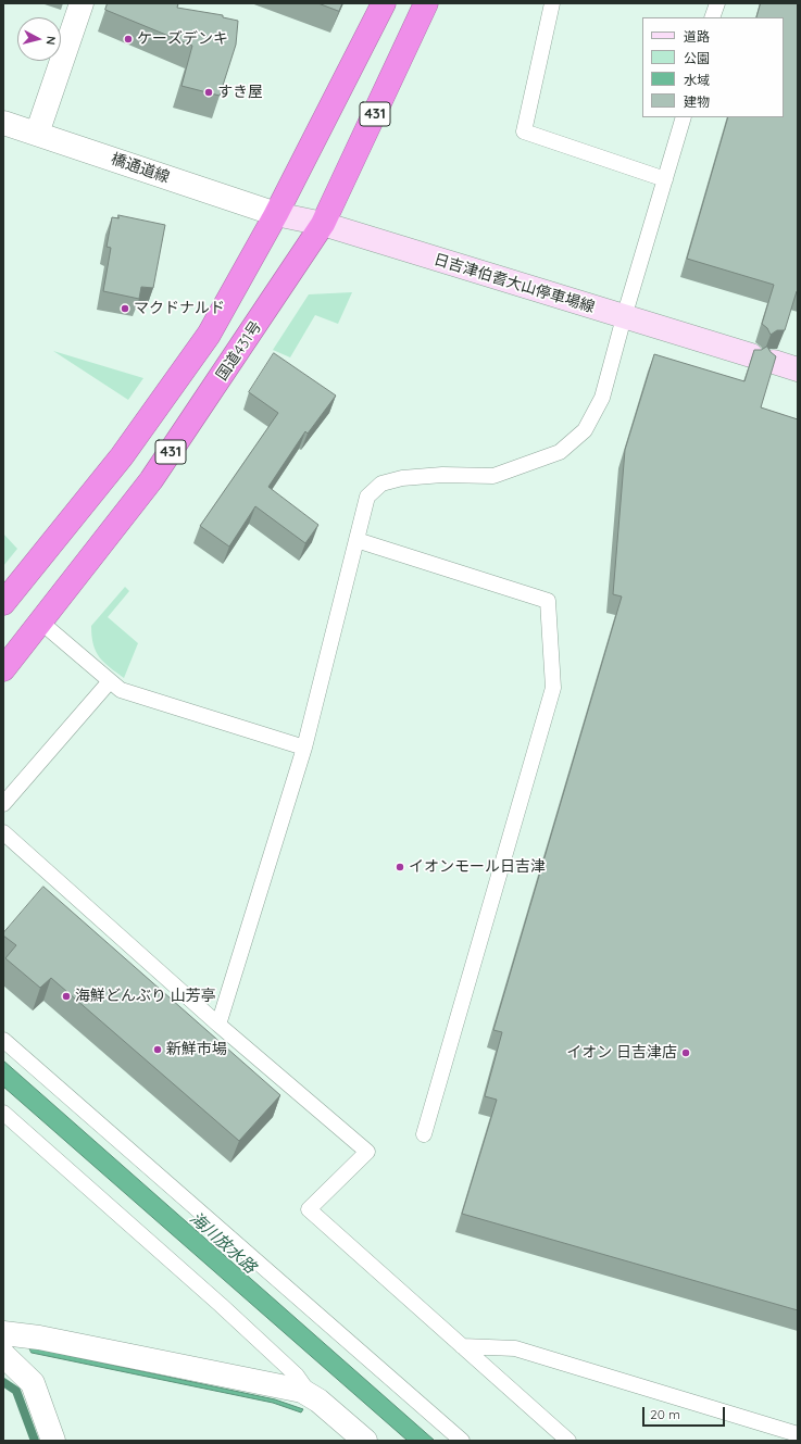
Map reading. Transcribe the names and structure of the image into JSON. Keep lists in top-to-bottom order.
{
  "streets": {
    "highway": ["431", "国道431号"],
    "main road": ["日吉津伯耆大山停車場線"],
    "street": ["橋通道線"]
  },
  "crossings": [
    ["431", "橋通道線"],
    ["431", "日吉津伯耆大山停車場線"],
    ["橋通道線", "日吉津伯耆大山停車場線"],
    ["日吉津伯耆大山停車場線", "国道431号"]
  ],
  "water": ["海川放水路"],
  "places": [
    "ケーズデンキ",
    "すき屋",
    "マクドナルド",
    "イオンモール日吉津",
    "海鮮どんぶり 山芳亭",
    "新鮮市場",
    "イオン 日吉津店"
  ],
  "legend": [
    "道路",
    "公園",
    "水域",
    "建物"
  ],
  "scale_bar": "20 m",
  "north": "right"
}
